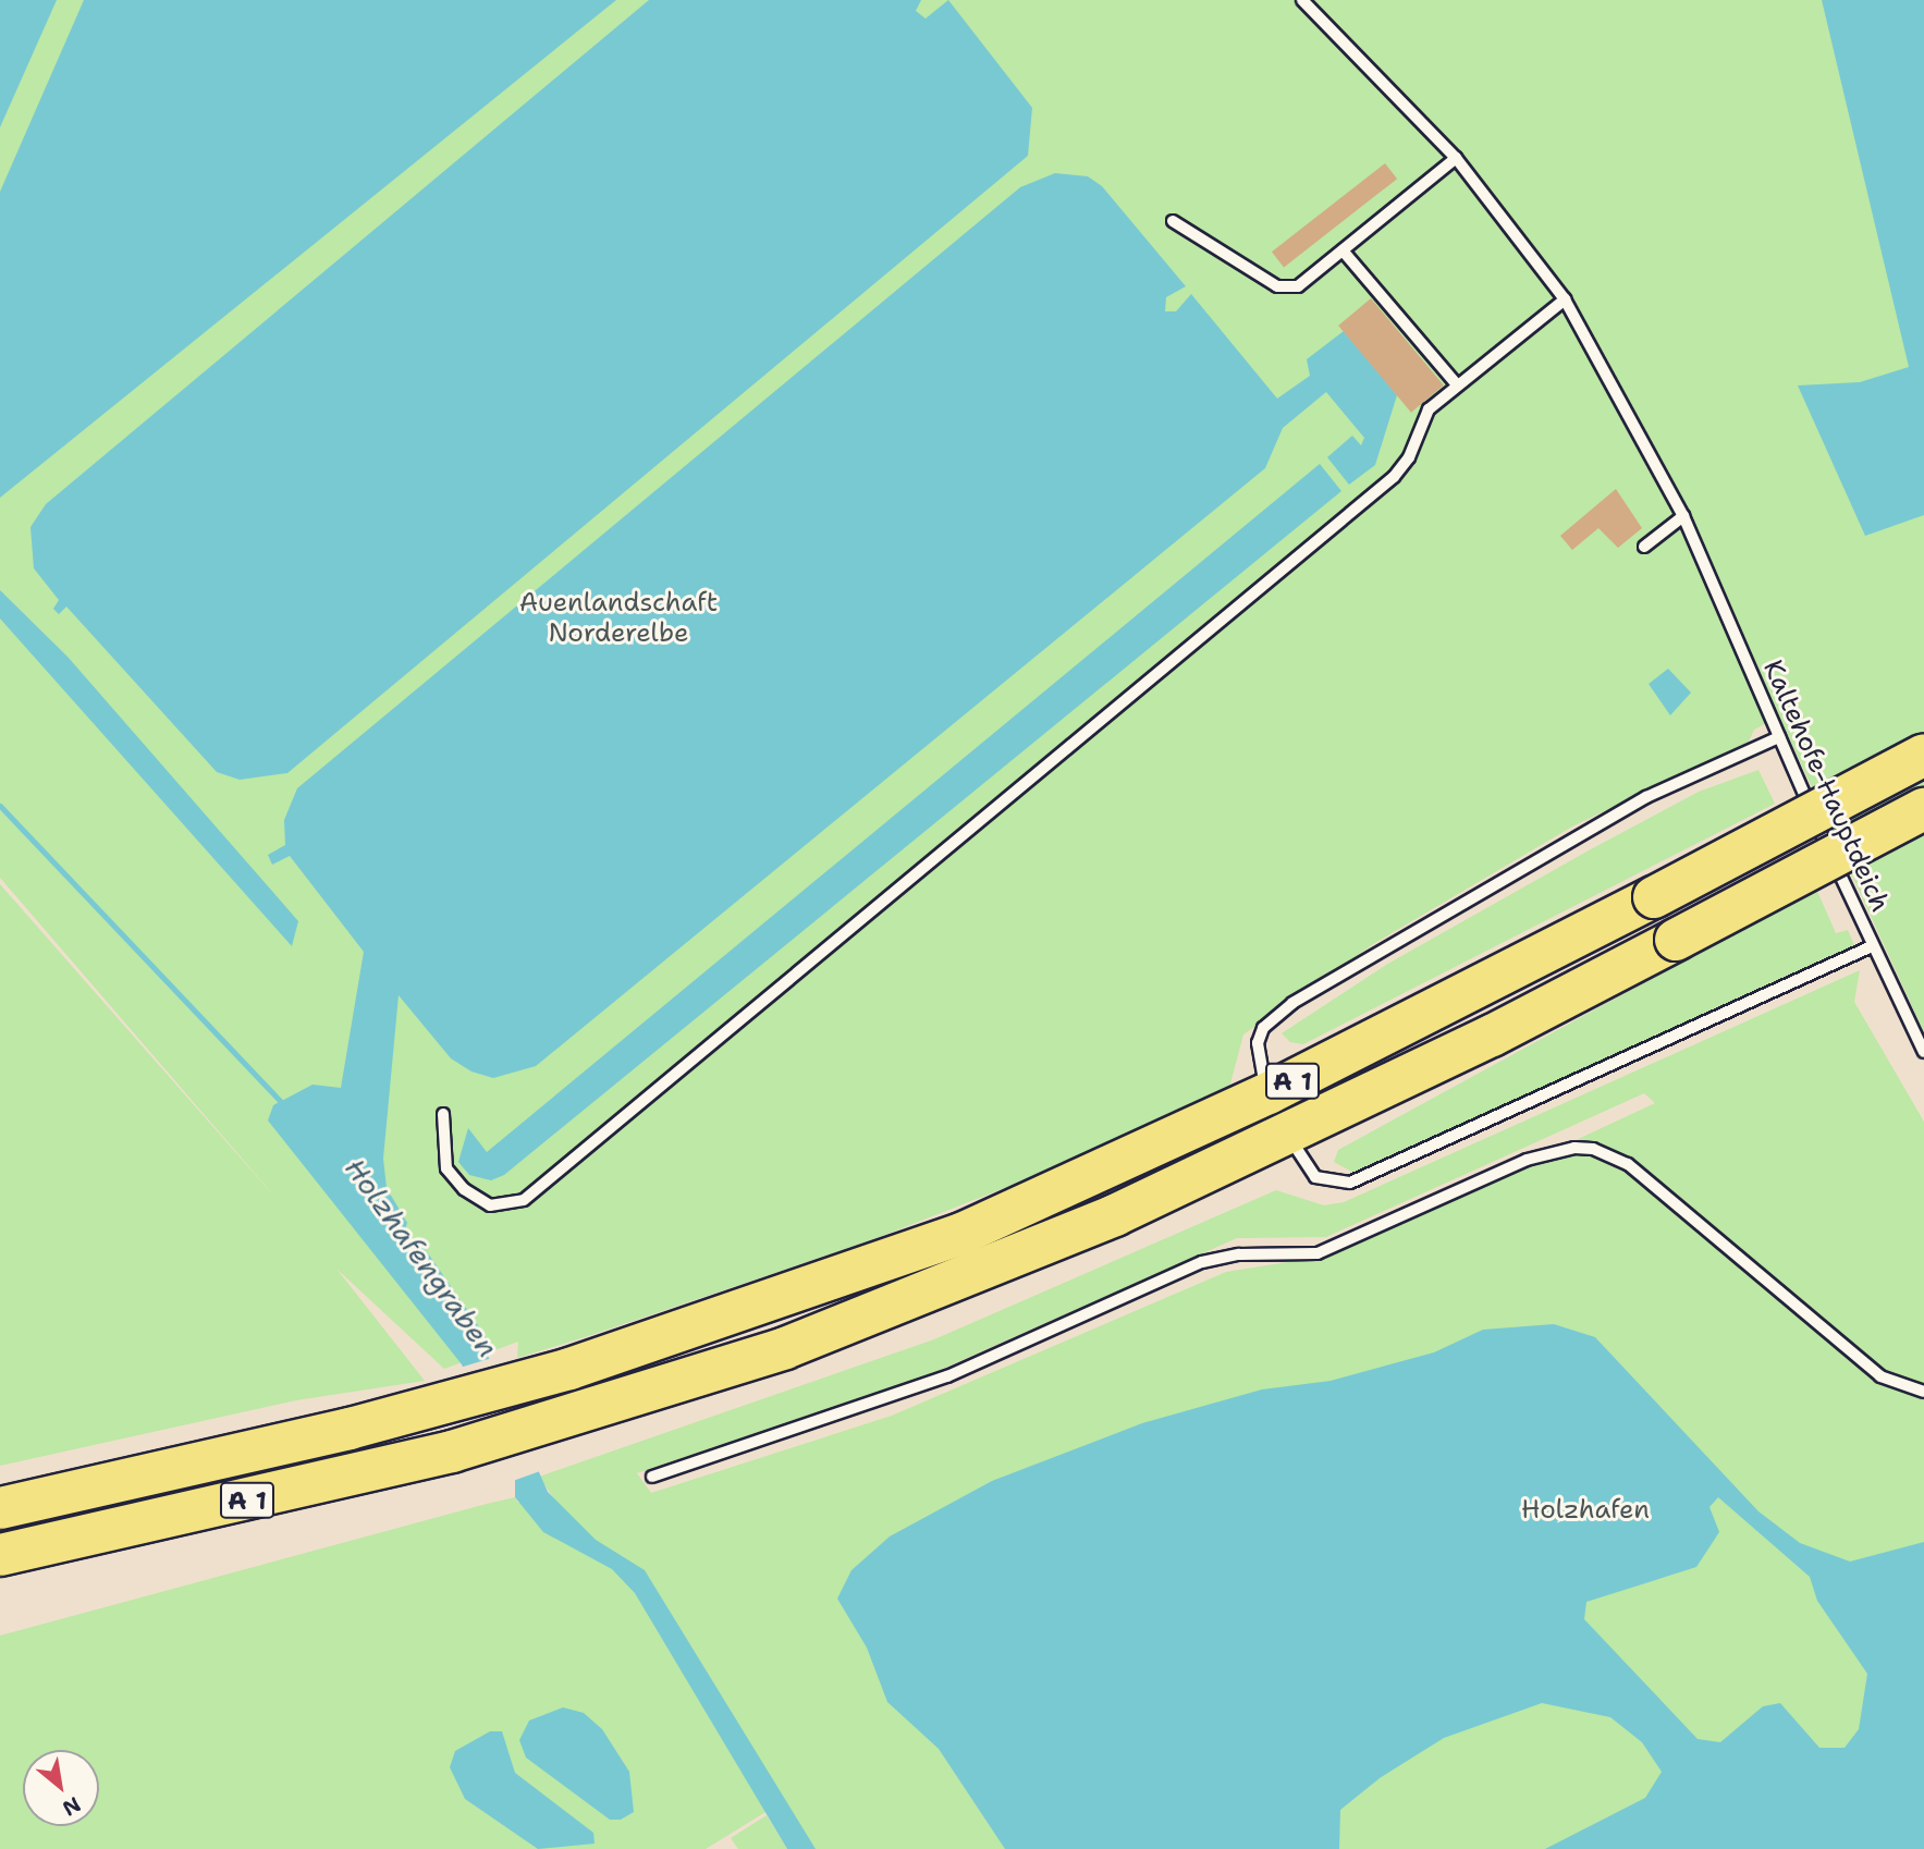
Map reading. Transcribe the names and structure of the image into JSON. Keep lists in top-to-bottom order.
{
  "streets": {
    "highway": ["A 1"],
    "lane": ["Kaltehofe-Hauptdeich"]
  },
  "water": ["Holzhafengraben"],
  "parks": ["Auenlandschaft Norderelbe", "Holzhafen"],
  "north": "bottom right"
}
